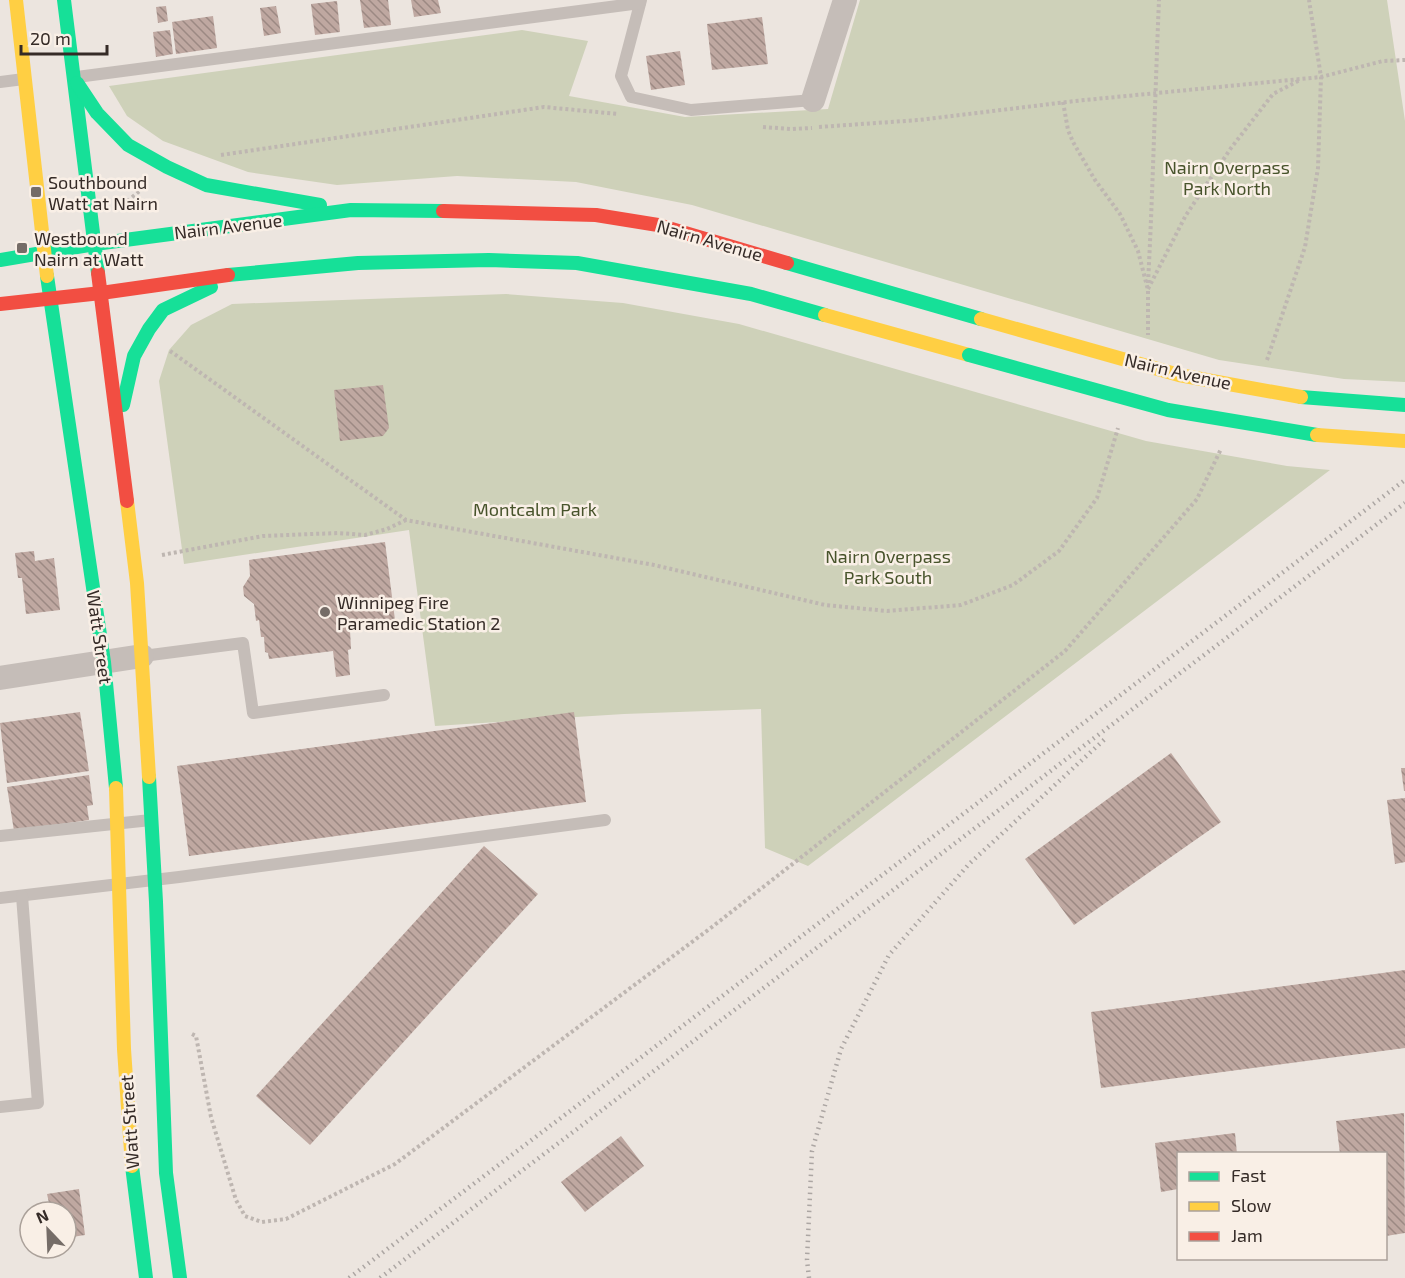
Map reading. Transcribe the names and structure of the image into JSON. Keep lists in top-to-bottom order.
{
  "streets": {
    "main road": ["Nairn Avenue", "Watt Street"]
  },
  "crossings": [
    ["Nairn Avenue", "Watt Street"]
  ],
  "parks": ["Nairn Overpass Park North", "Montcalm Park", "Nairn Overpass Park South"],
  "places": {
    "transit": ["Southbound Watt at Nairn", "Westbound Nairn at Watt"],
    "other": ["Winnipeg Fire Paramedic Station 2"]
  },
  "legend": ["Fast", "Slow", "Jam"],
  "scale_bar": "20 m",
  "north": "top left"
}
